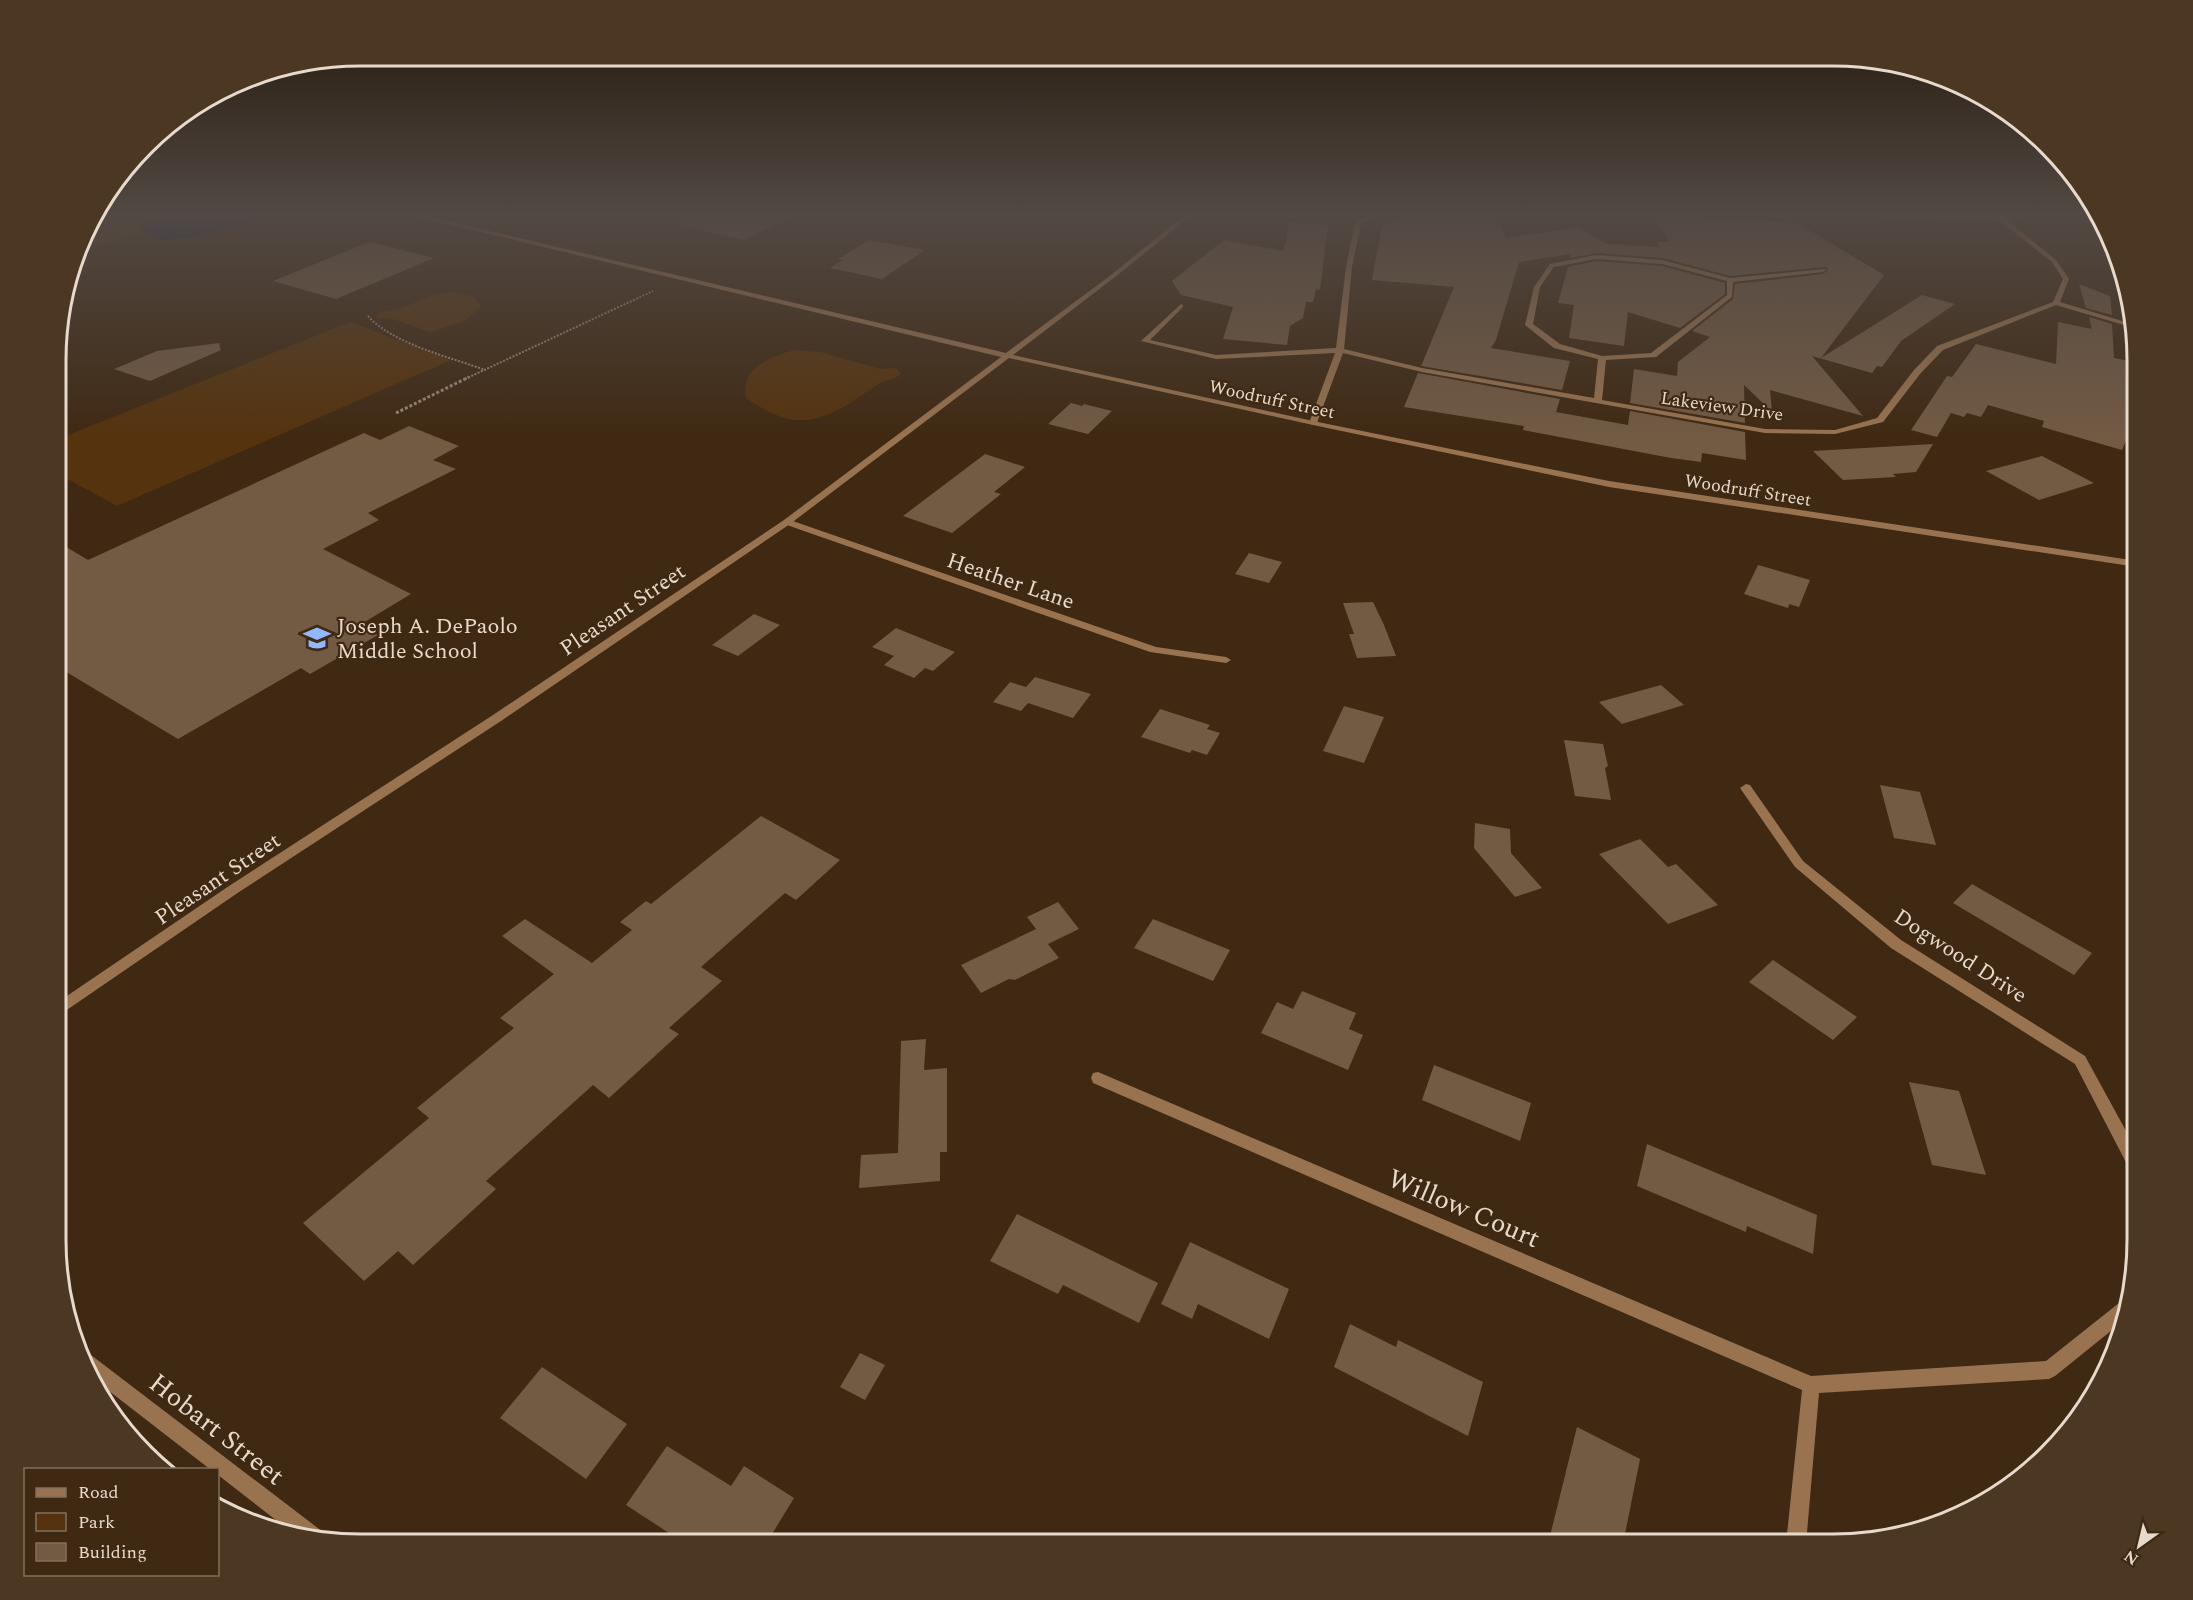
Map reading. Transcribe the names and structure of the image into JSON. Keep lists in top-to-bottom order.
{
  "streets": {
    "street": [
      "Woodruff Street",
      "Lakeview Drive",
      "Heather Lane",
      "Pleasant Street",
      "Dogwood Drive",
      "Willow Court",
      "Hobart Street"
    ]
  },
  "crossings": [
    ["Woodruff Street", "Pleasant Street"],
    ["Heather Lane", "Pleasant Street"]
  ],
  "places": {
    "school or university": ["Joseph A. DePaolo Middle School"]
  },
  "legend": ["Road", "Park", "Building"],
  "north": "bottom left"
}
